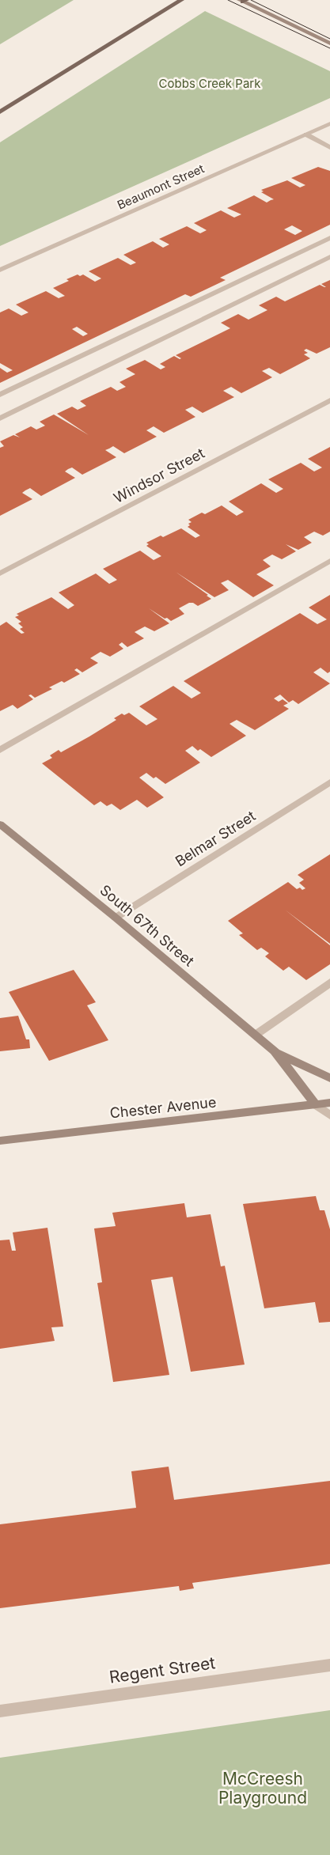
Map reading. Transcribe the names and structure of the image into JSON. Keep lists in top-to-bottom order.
{
  "streets": {
    "street": [
      "Beaumont Street",
      "Windsor Street",
      "Belmar Street",
      "South 67th Street",
      "Chester Avenue",
      "Regent Street"
    ]
  },
  "crossings": [
    ["Belmar Street", "South 67th Street"],
    ["South 67th Street", "Chester Avenue"]
  ],
  "parks": ["Cobbs Creek Park", "McCreesh Playground"]
}
